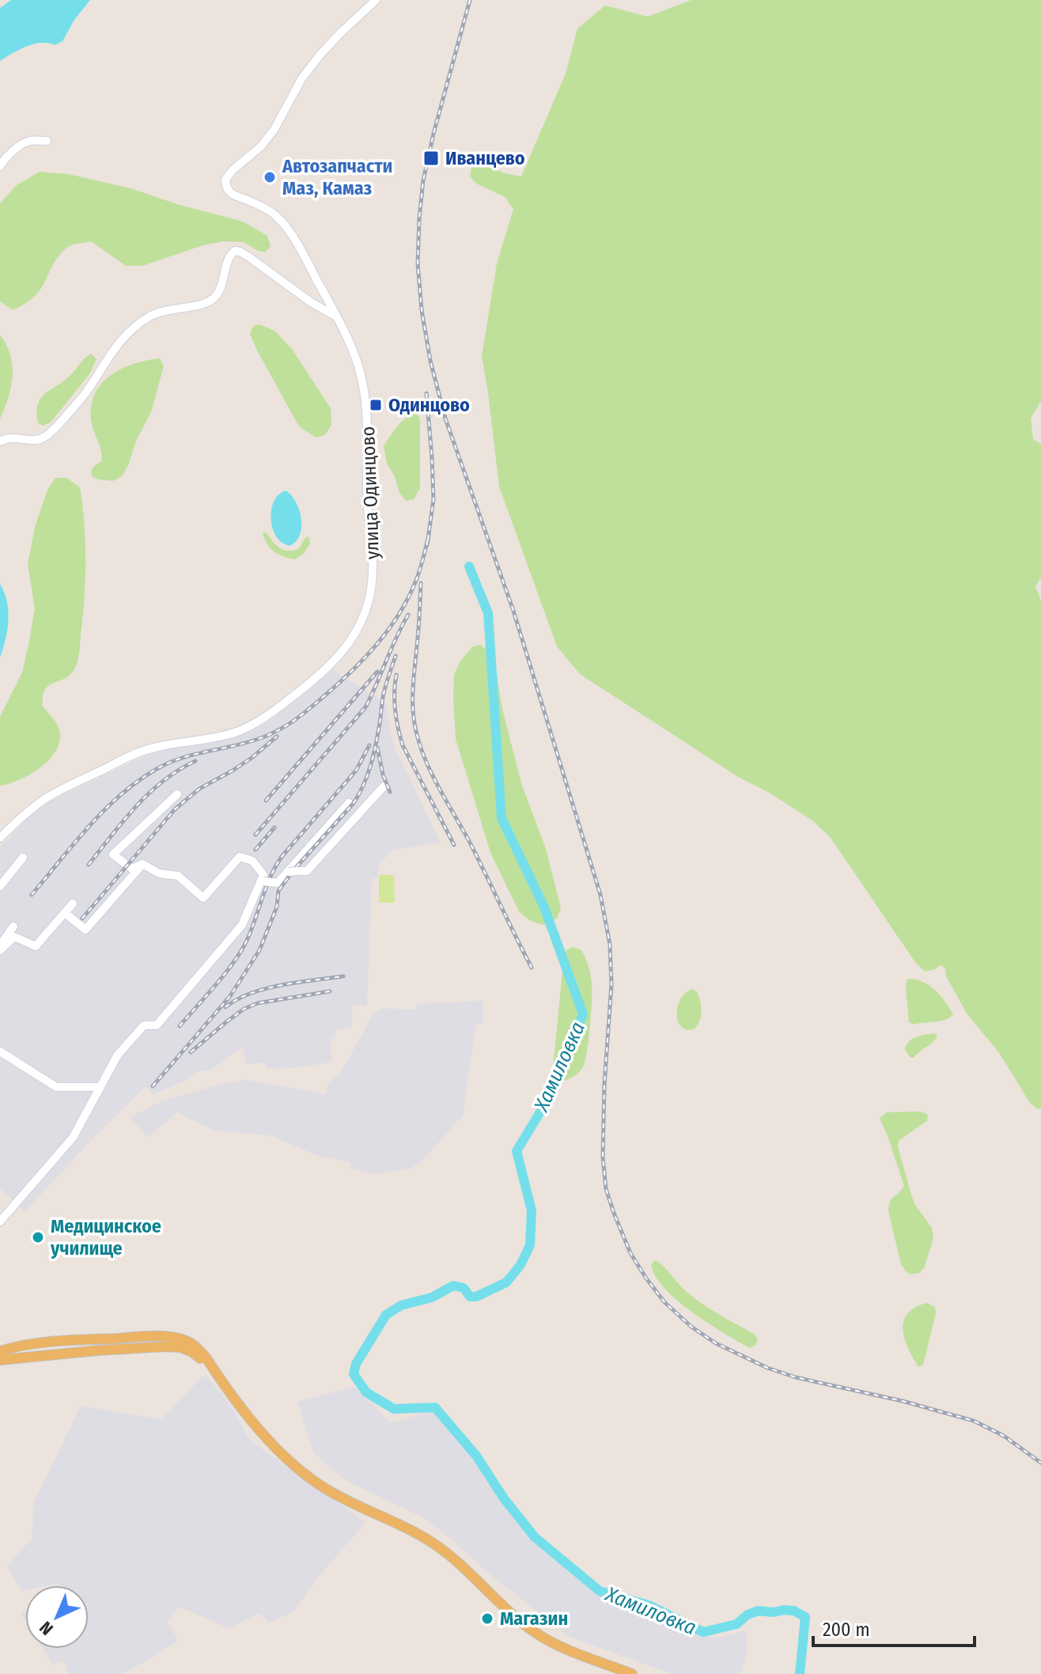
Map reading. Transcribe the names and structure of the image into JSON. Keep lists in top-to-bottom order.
{
  "streets": {
    "street": ["улица Одинцово"]
  },
  "water": ["Хамиловка"],
  "places": {
    "transit": ["Иванцево", "Одинцово"],
    "other": ["Автозапчасти Маз, Камаз", "Медицинское училище", "Магазин"]
  },
  "scale_bar": "200 m",
  "north": "bottom left"
}
